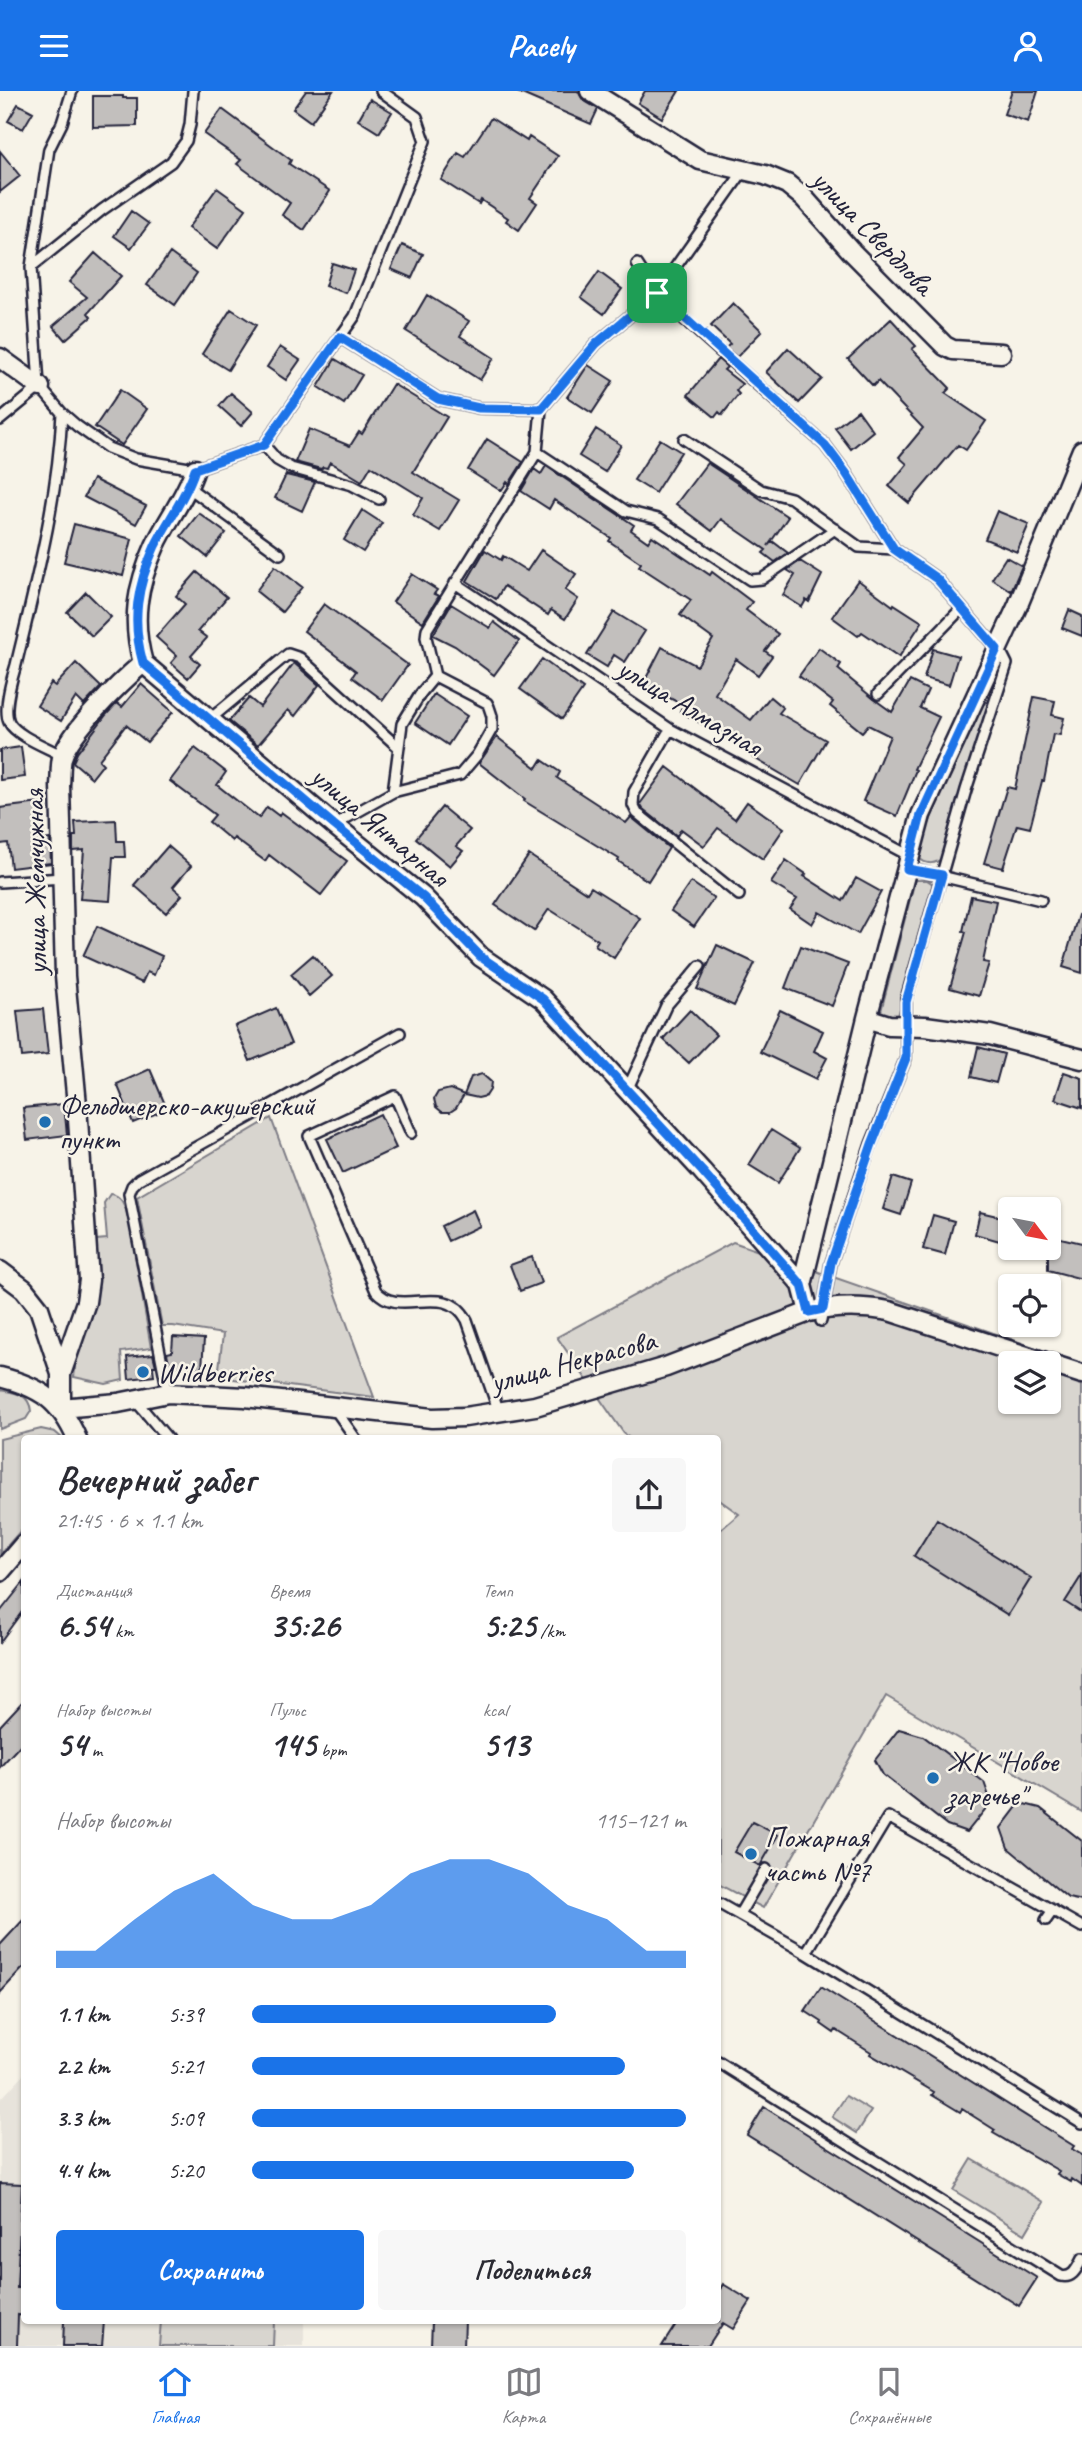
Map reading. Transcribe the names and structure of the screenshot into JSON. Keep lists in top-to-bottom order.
{
  "streets": {
    "street": [
      "улица Свердлова",
      "улица Янтарная",
      "улица Жемчужная",
      "улица Некрасова"
    ],
    "lane": ["улица Алмазная"]
  },
  "crossings": [
    ["улица Янтарная", "улица Жемчужная"]
  ],
  "places": [
    "Фельдшерско-акушерский пункт",
    "Wildberries",
    "ЖК \"Новое заречье\"",
    "Пожарная часть №7"
  ],
  "north": "bottom right",
  "page": {
    "header": "Pacely",
    "heading": ["Вечерний забег", "21:45 · 6 × 1.1 km"],
    "stats": [
      ["Дистанция", "6.54 km"],
      ["Время", "35:26"],
      ["Темп", "5:25 /km"],
      ["Набор высоты", "54 m"],
      ["Пульс", "145 bpm"],
      ["kcal", "513"]
    ],
    "chart": ["Набор высоты", "115–121 m"],
    "list": [
      {
        "name": "1.1 km",
        "note": "5:39"
      },
      {
        "name": "2.2 km",
        "note": "5:21"
      },
      {
        "name": "3.3 km",
        "note": "5:09"
      },
      {
        "name": "4.4 km",
        "note": "5:20"
      }
    ],
    "buttons": ["Сохранить", "Поделиться"],
    "tabs": ["Главная", "Карта", "Сохранённые"]
  }
}
